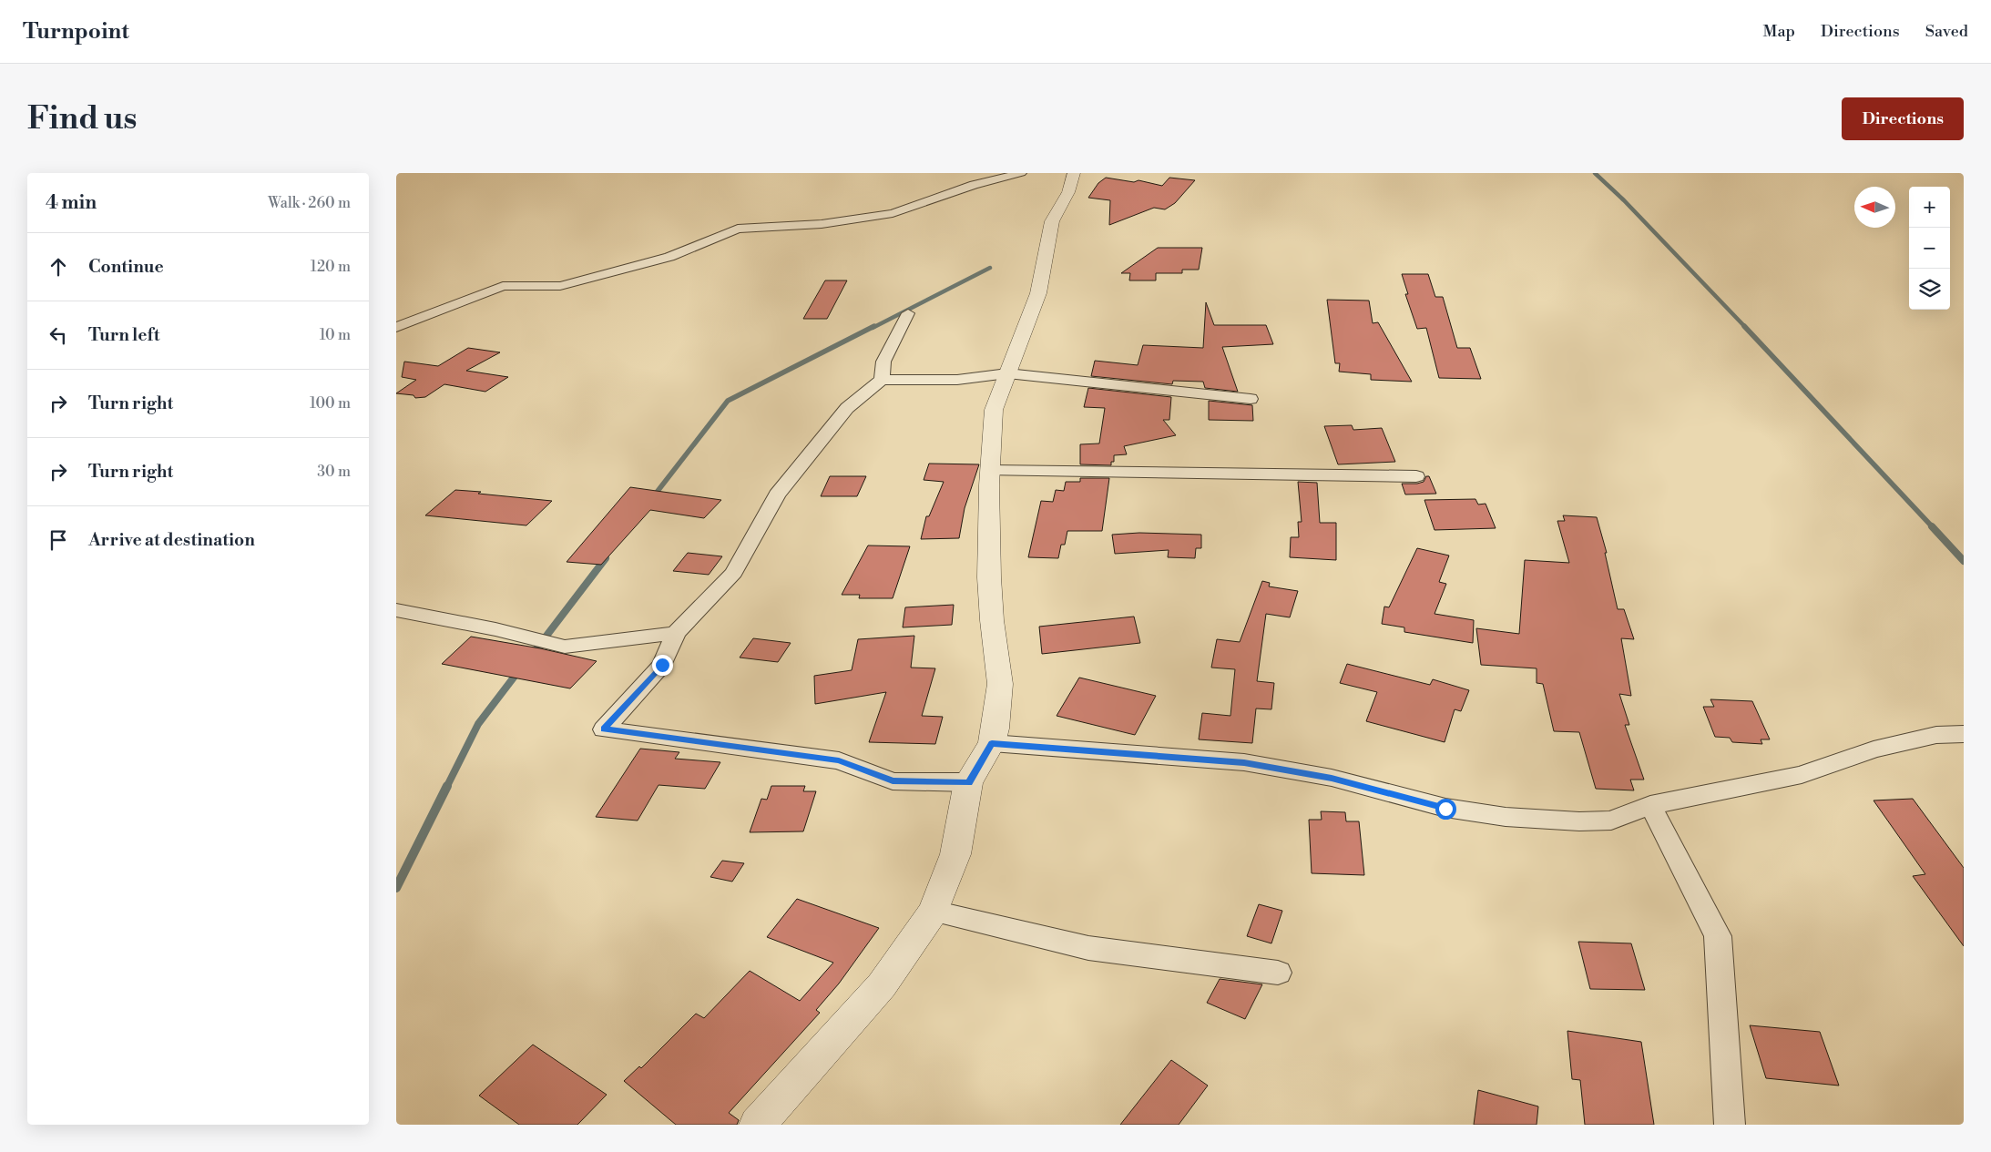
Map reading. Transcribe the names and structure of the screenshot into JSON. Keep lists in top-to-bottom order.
{
  "north": "left",
  "page": {
    "header": "Turnpoint",
    "nav": ["Map", "Directions", "Saved"],
    "buttons": "Directions",
    "title": "Find us",
    "heading": ["4 min", "Walk · 260 m"],
    "map_buttons": ["+", "−"],
    "list": [
      ["Continue", "120 m"],
      ["Turn left", "10 m"],
      ["Turn right", "100 m"],
      ["Turn right", "30 m"],
      "Arrive at destination"
    ]
  }
}
